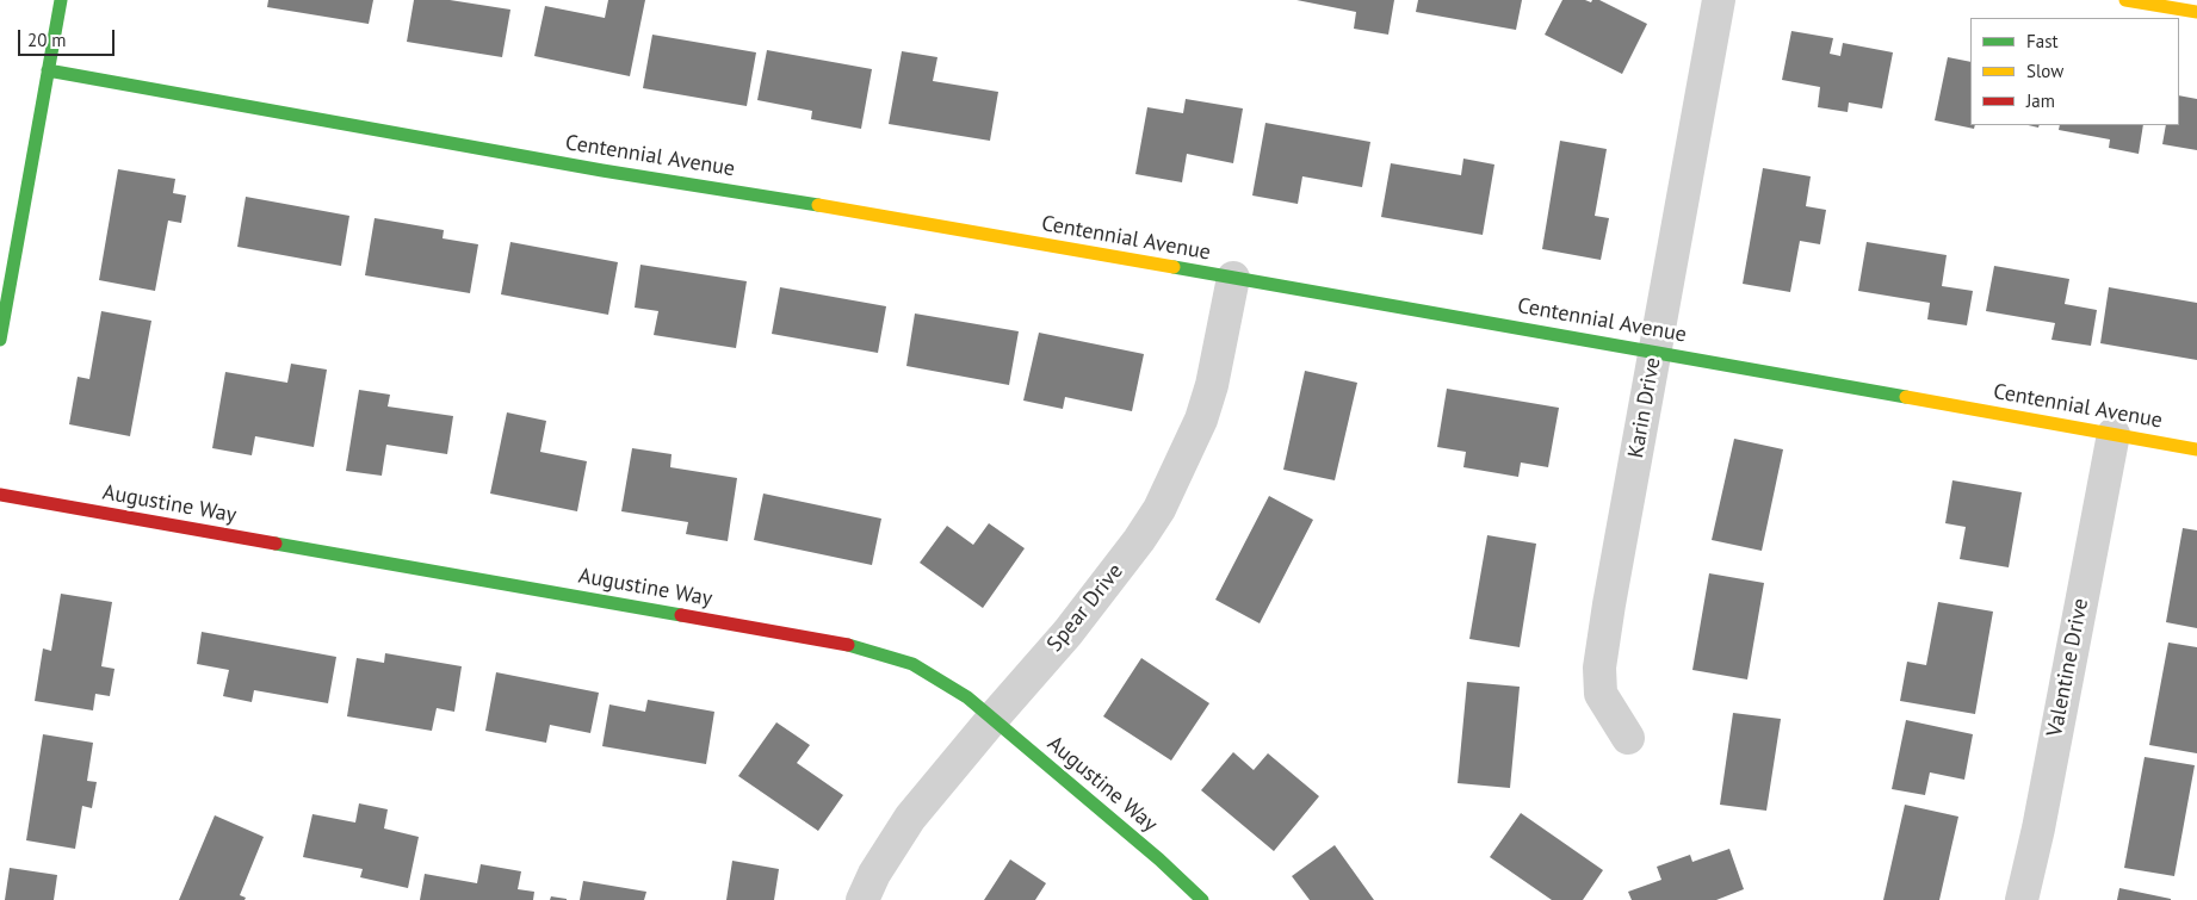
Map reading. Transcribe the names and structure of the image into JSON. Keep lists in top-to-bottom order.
{
  "streets": {
    "street": [
      "Centennial Avenue",
      "Karin Drive",
      "Augustine Way",
      "Spear Drive",
      "Valentine Drive"
    ]
  },
  "crossings": [
    ["Centennial Avenue", "Karin Drive"],
    ["Centennial Avenue", "Spear Drive"],
    ["Centennial Avenue", "Valentine Drive"],
    ["Augustine Way", "Spear Drive"]
  ],
  "legend": ["Fast", "Slow", "Jam"],
  "scale_bar": "20 m"
}
